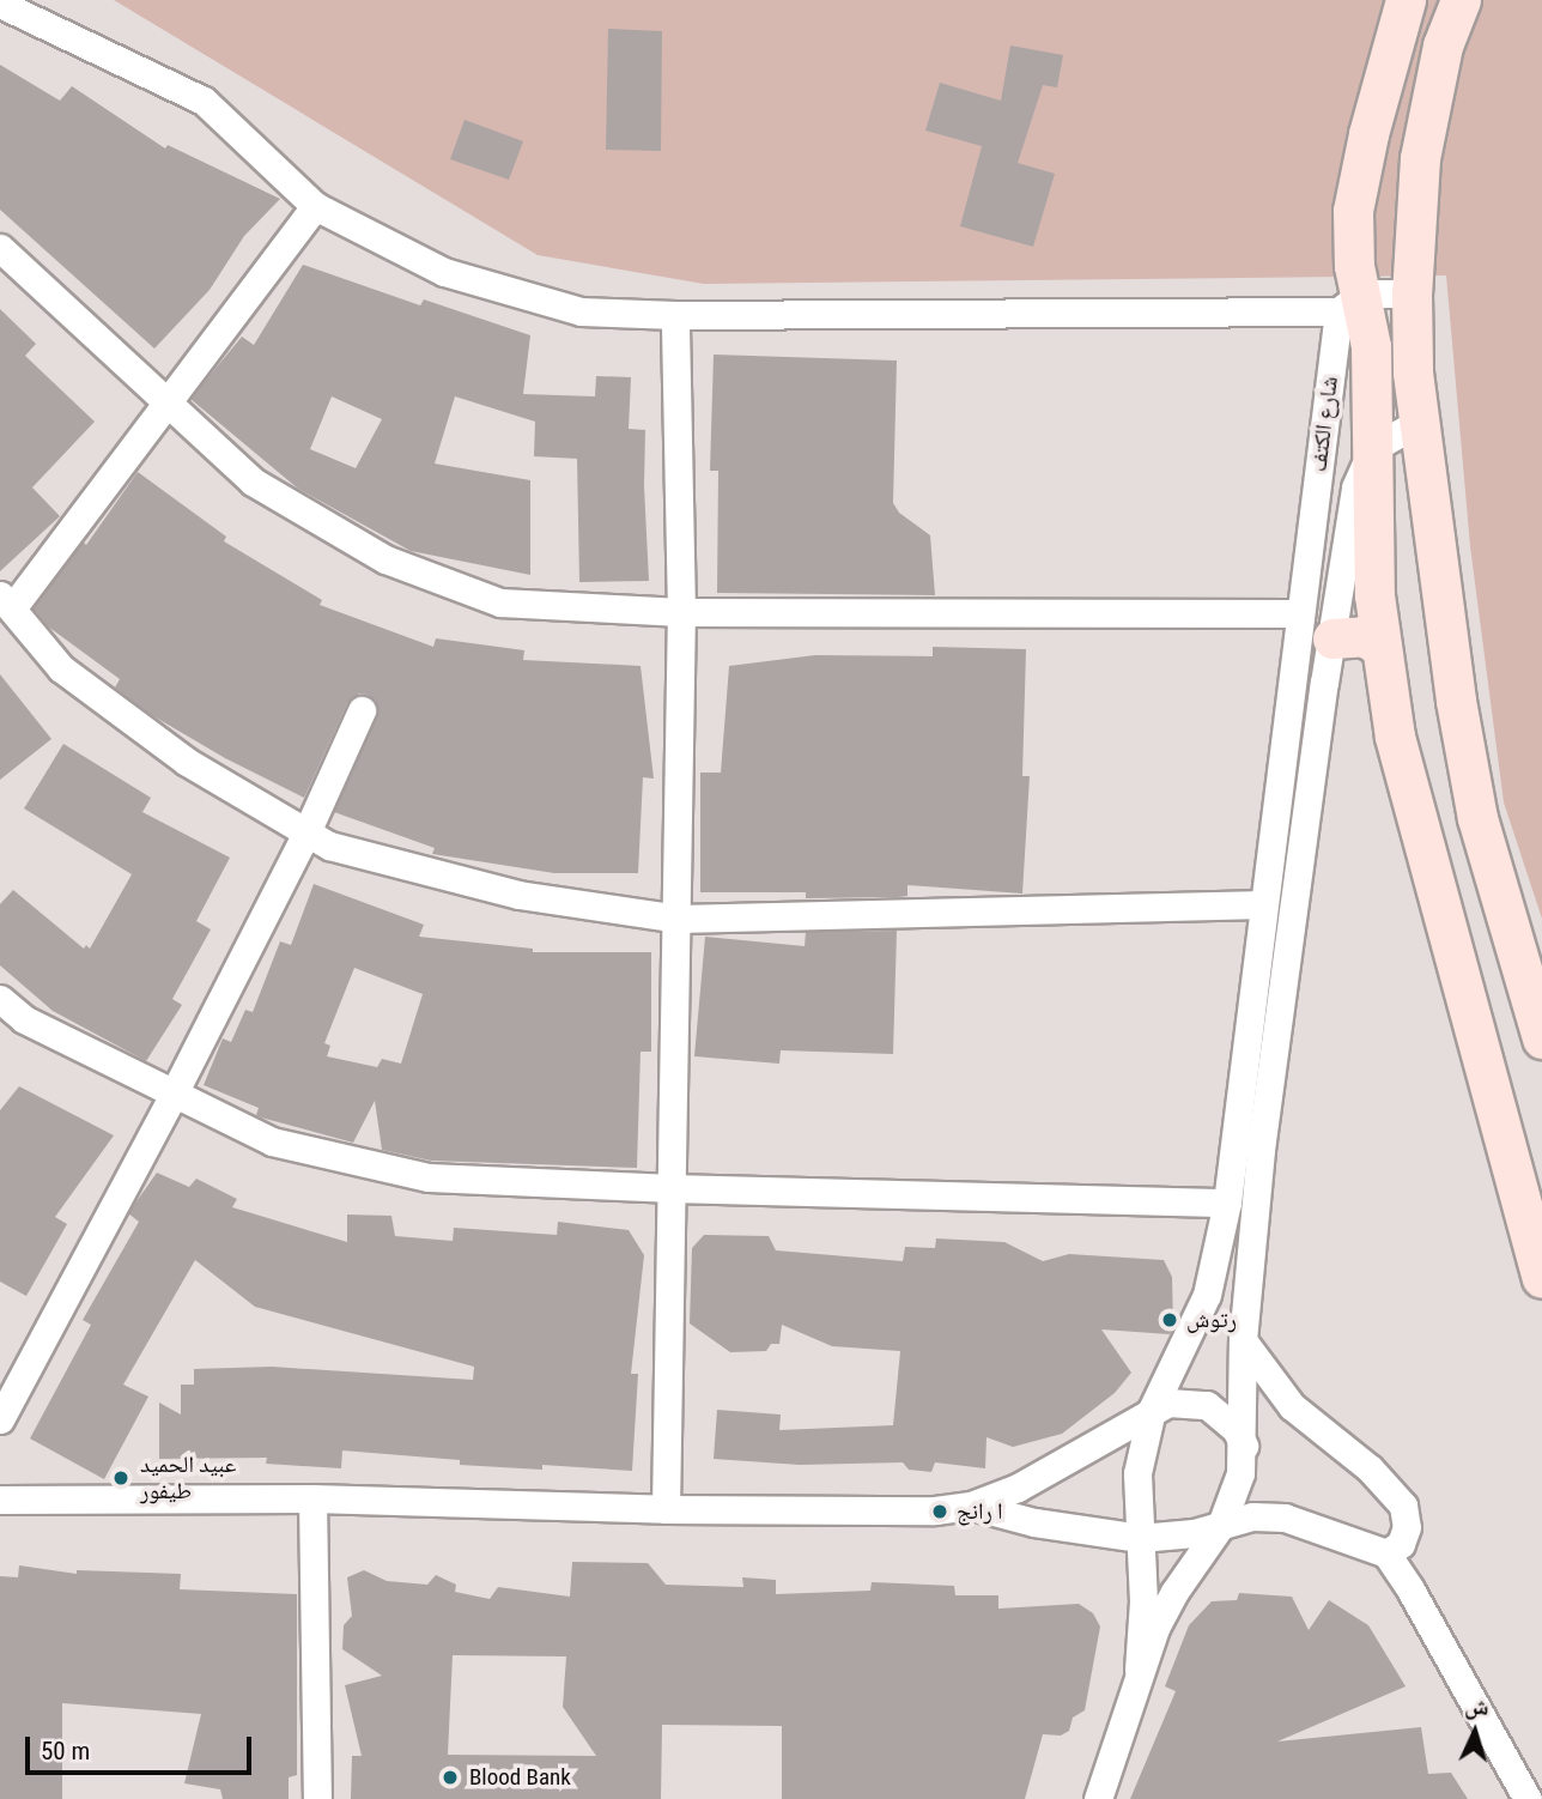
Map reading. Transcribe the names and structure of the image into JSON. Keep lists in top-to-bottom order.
{
  "streets": {
    "street": ["شارع الكتف"]
  },
  "places": [
    "رتوش",
    "عبيد الحميد طيفور",
    "ا رانج",
    "Blood Bank"
  ],
  "scale_bar": "50 m",
  "north": "top"
}
